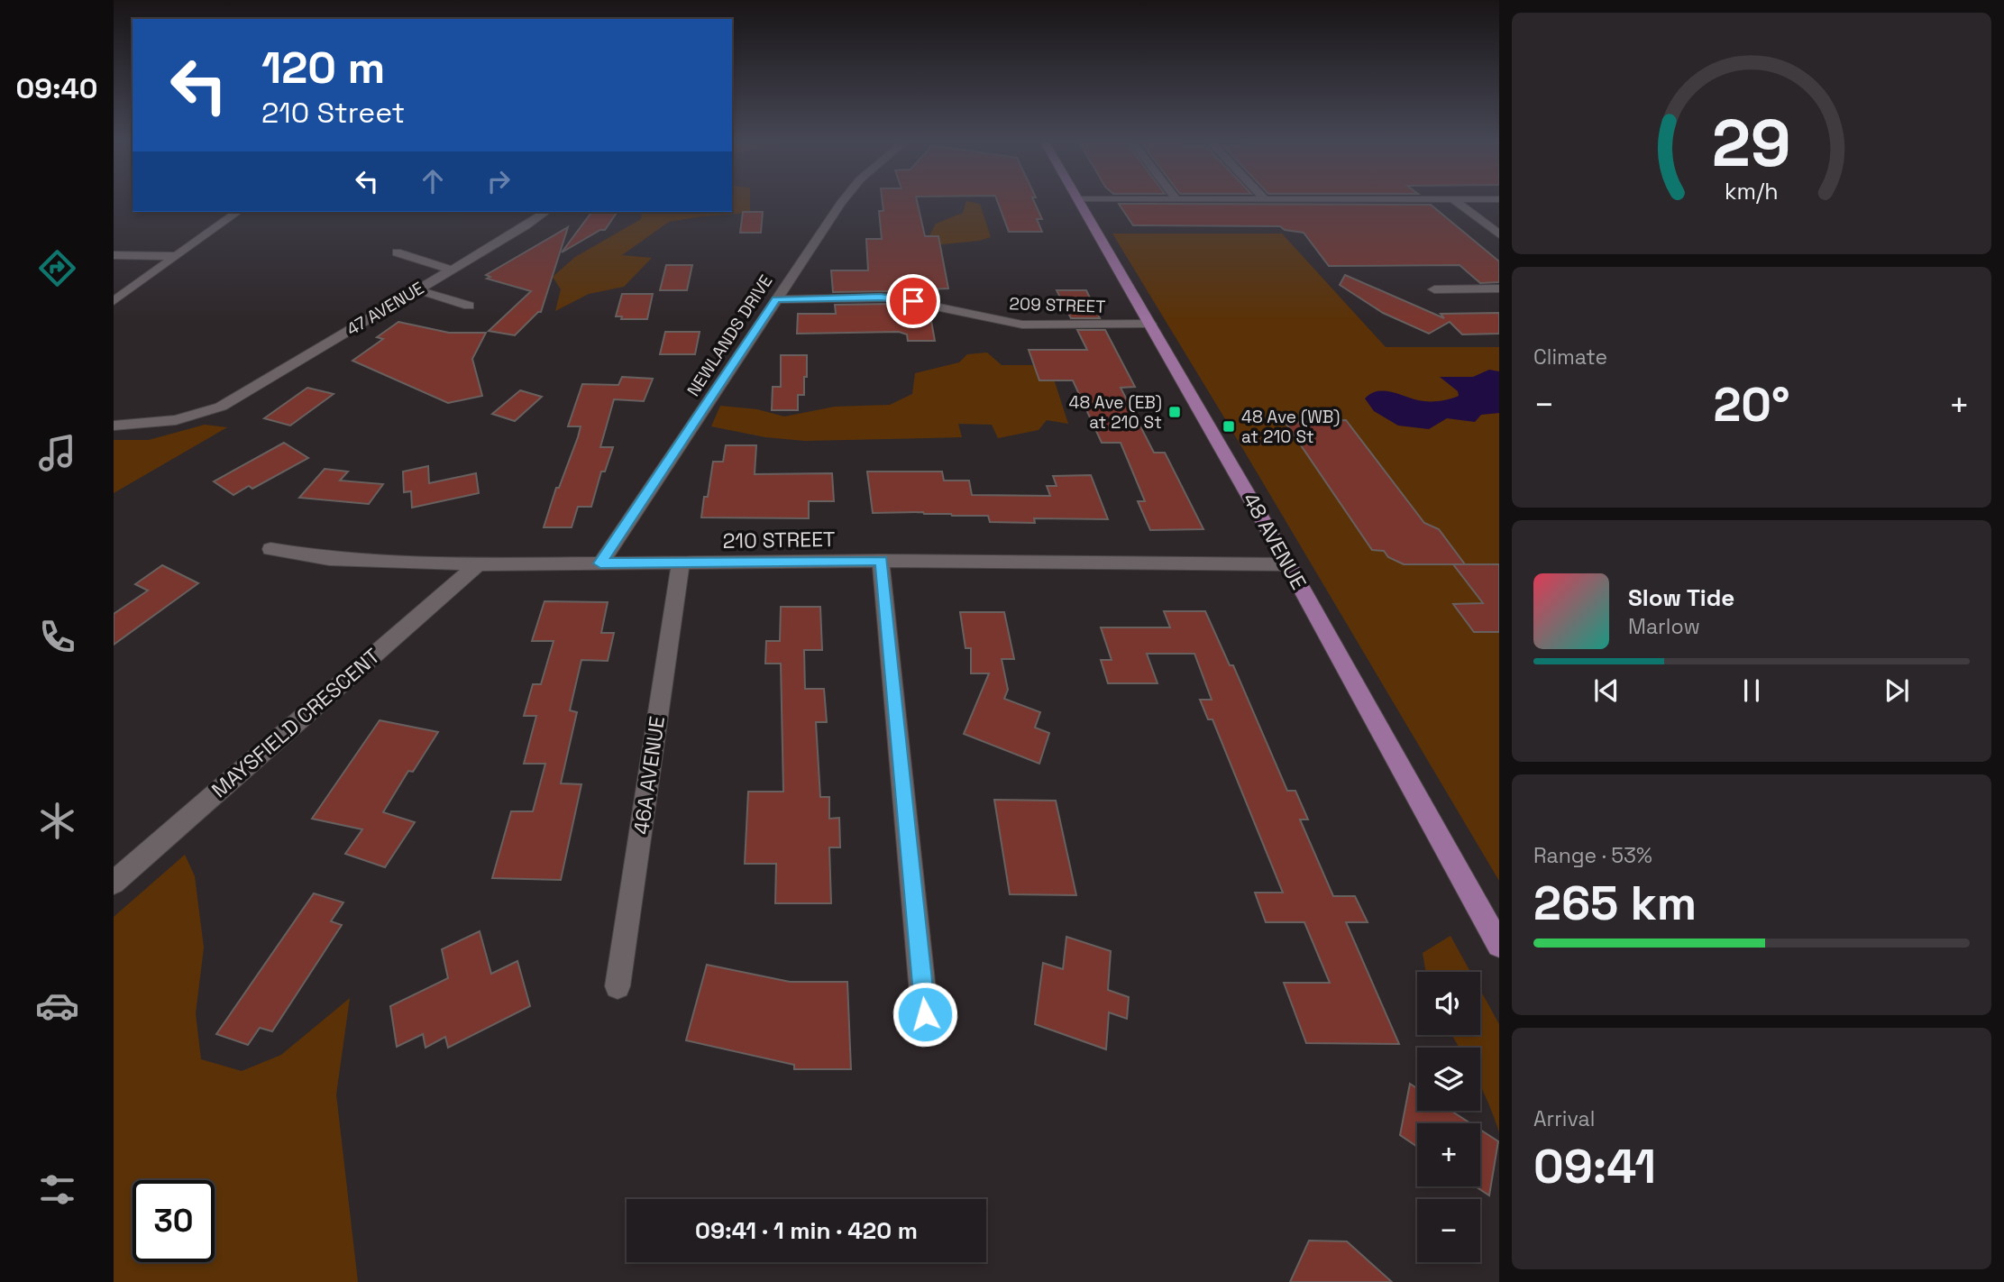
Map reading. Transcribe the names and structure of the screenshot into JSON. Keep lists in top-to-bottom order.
{
  "streets": {
    "main road": ["48 AVENUE"],
    "street": [
      "209 STREET",
      "47 AVENUE",
      "NEWLANDS DRIVE",
      "210 STREET",
      "MAYSFIELD CRESCENT",
      "46A AVENUE"
    ]
  },
  "crossings": [
    ["209 STREET", "NEWLANDS DRIVE"],
    ["209 STREET", "48 AVENUE"],
    ["NEWLANDS DRIVE", "210 STREET"],
    ["210 STREET", "48 AVENUE"],
    ["210 STREET", "MAYSFIELD CRESCENT"],
    ["210 STREET", "46A AVENUE"]
  ],
  "places": {
    "transit": ["48 Ave (EB) at 210 St", "48 Ave (WB) at 210 St"]
  },
  "page": {
    "tabs": "09:40",
    "turn": ["120 m", "210 Street"],
    "tile": [
      "Climate",
      ["Range · 53%", "265 km"],
      ["Arrival", "09:41"]
    ],
    "heat": ["−", "20°", "+"],
    "song": ["Slow Tide", "Marlow"],
    "map_buttons": ["+", "−"],
    "limit": "30",
    "trip": "09:41 · 1 min · 420 m",
    "gauge": ["29", "km/h"]
  }
}
